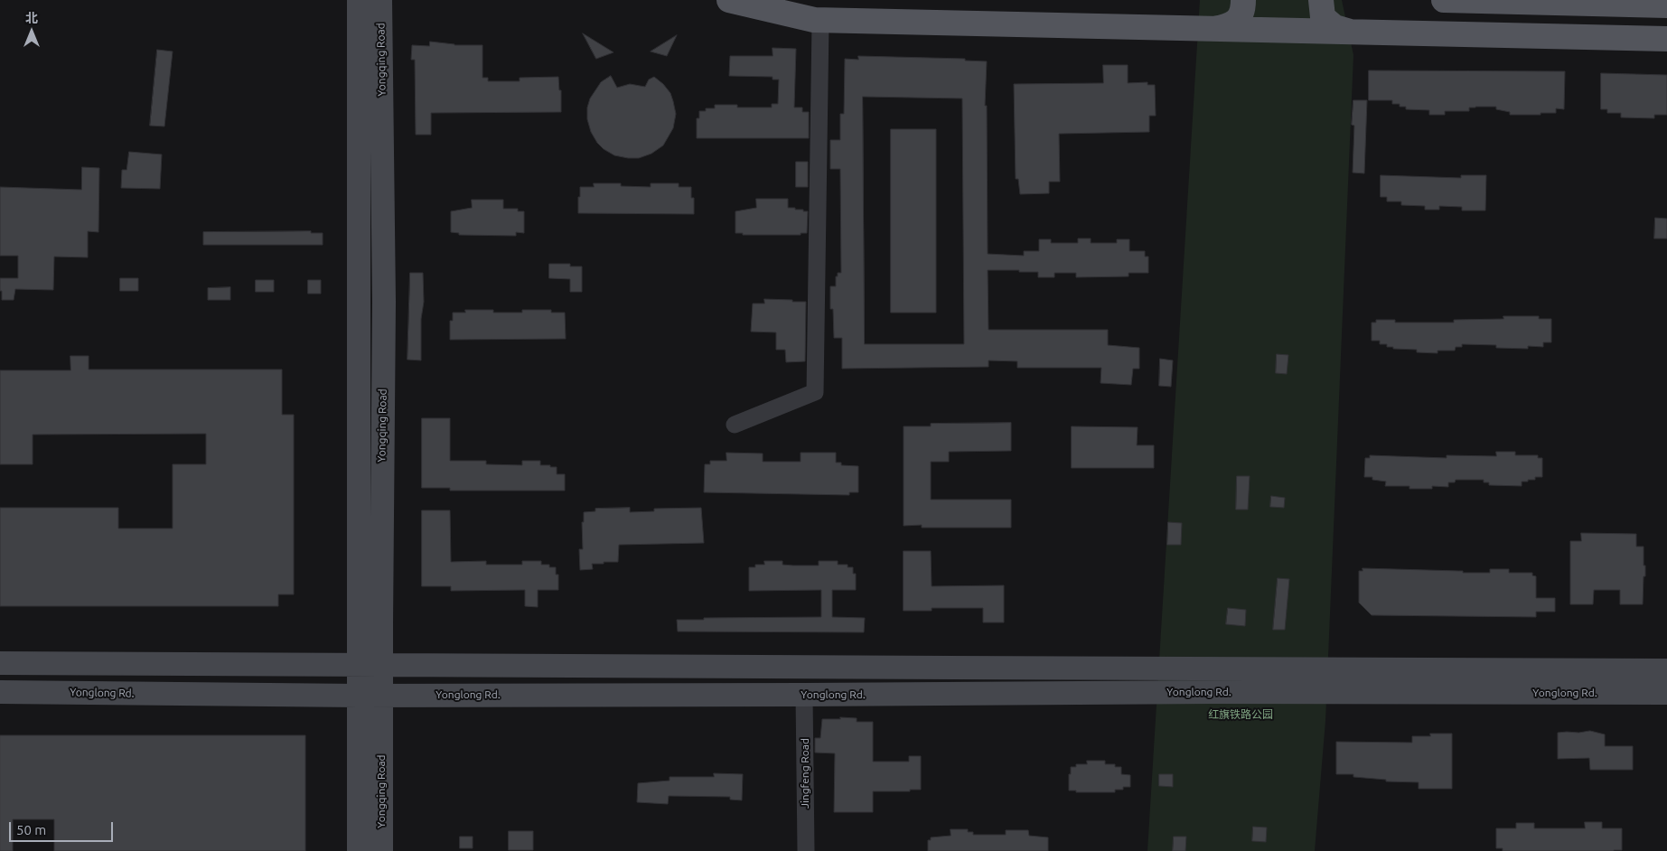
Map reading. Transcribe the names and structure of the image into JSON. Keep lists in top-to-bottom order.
{
  "streets": {
    "street": ["Yongqing Road", "Yonglong Rd.", "Jingfeng Road"]
  },
  "crossings": [
    ["Yongqing Road", "Yonglong Rd."],
    ["Yonglong Rd.", "Jingfeng Road"]
  ],
  "parks": ["红旗铁路公园"],
  "scale_bar": "50 m",
  "north": "top"
}
